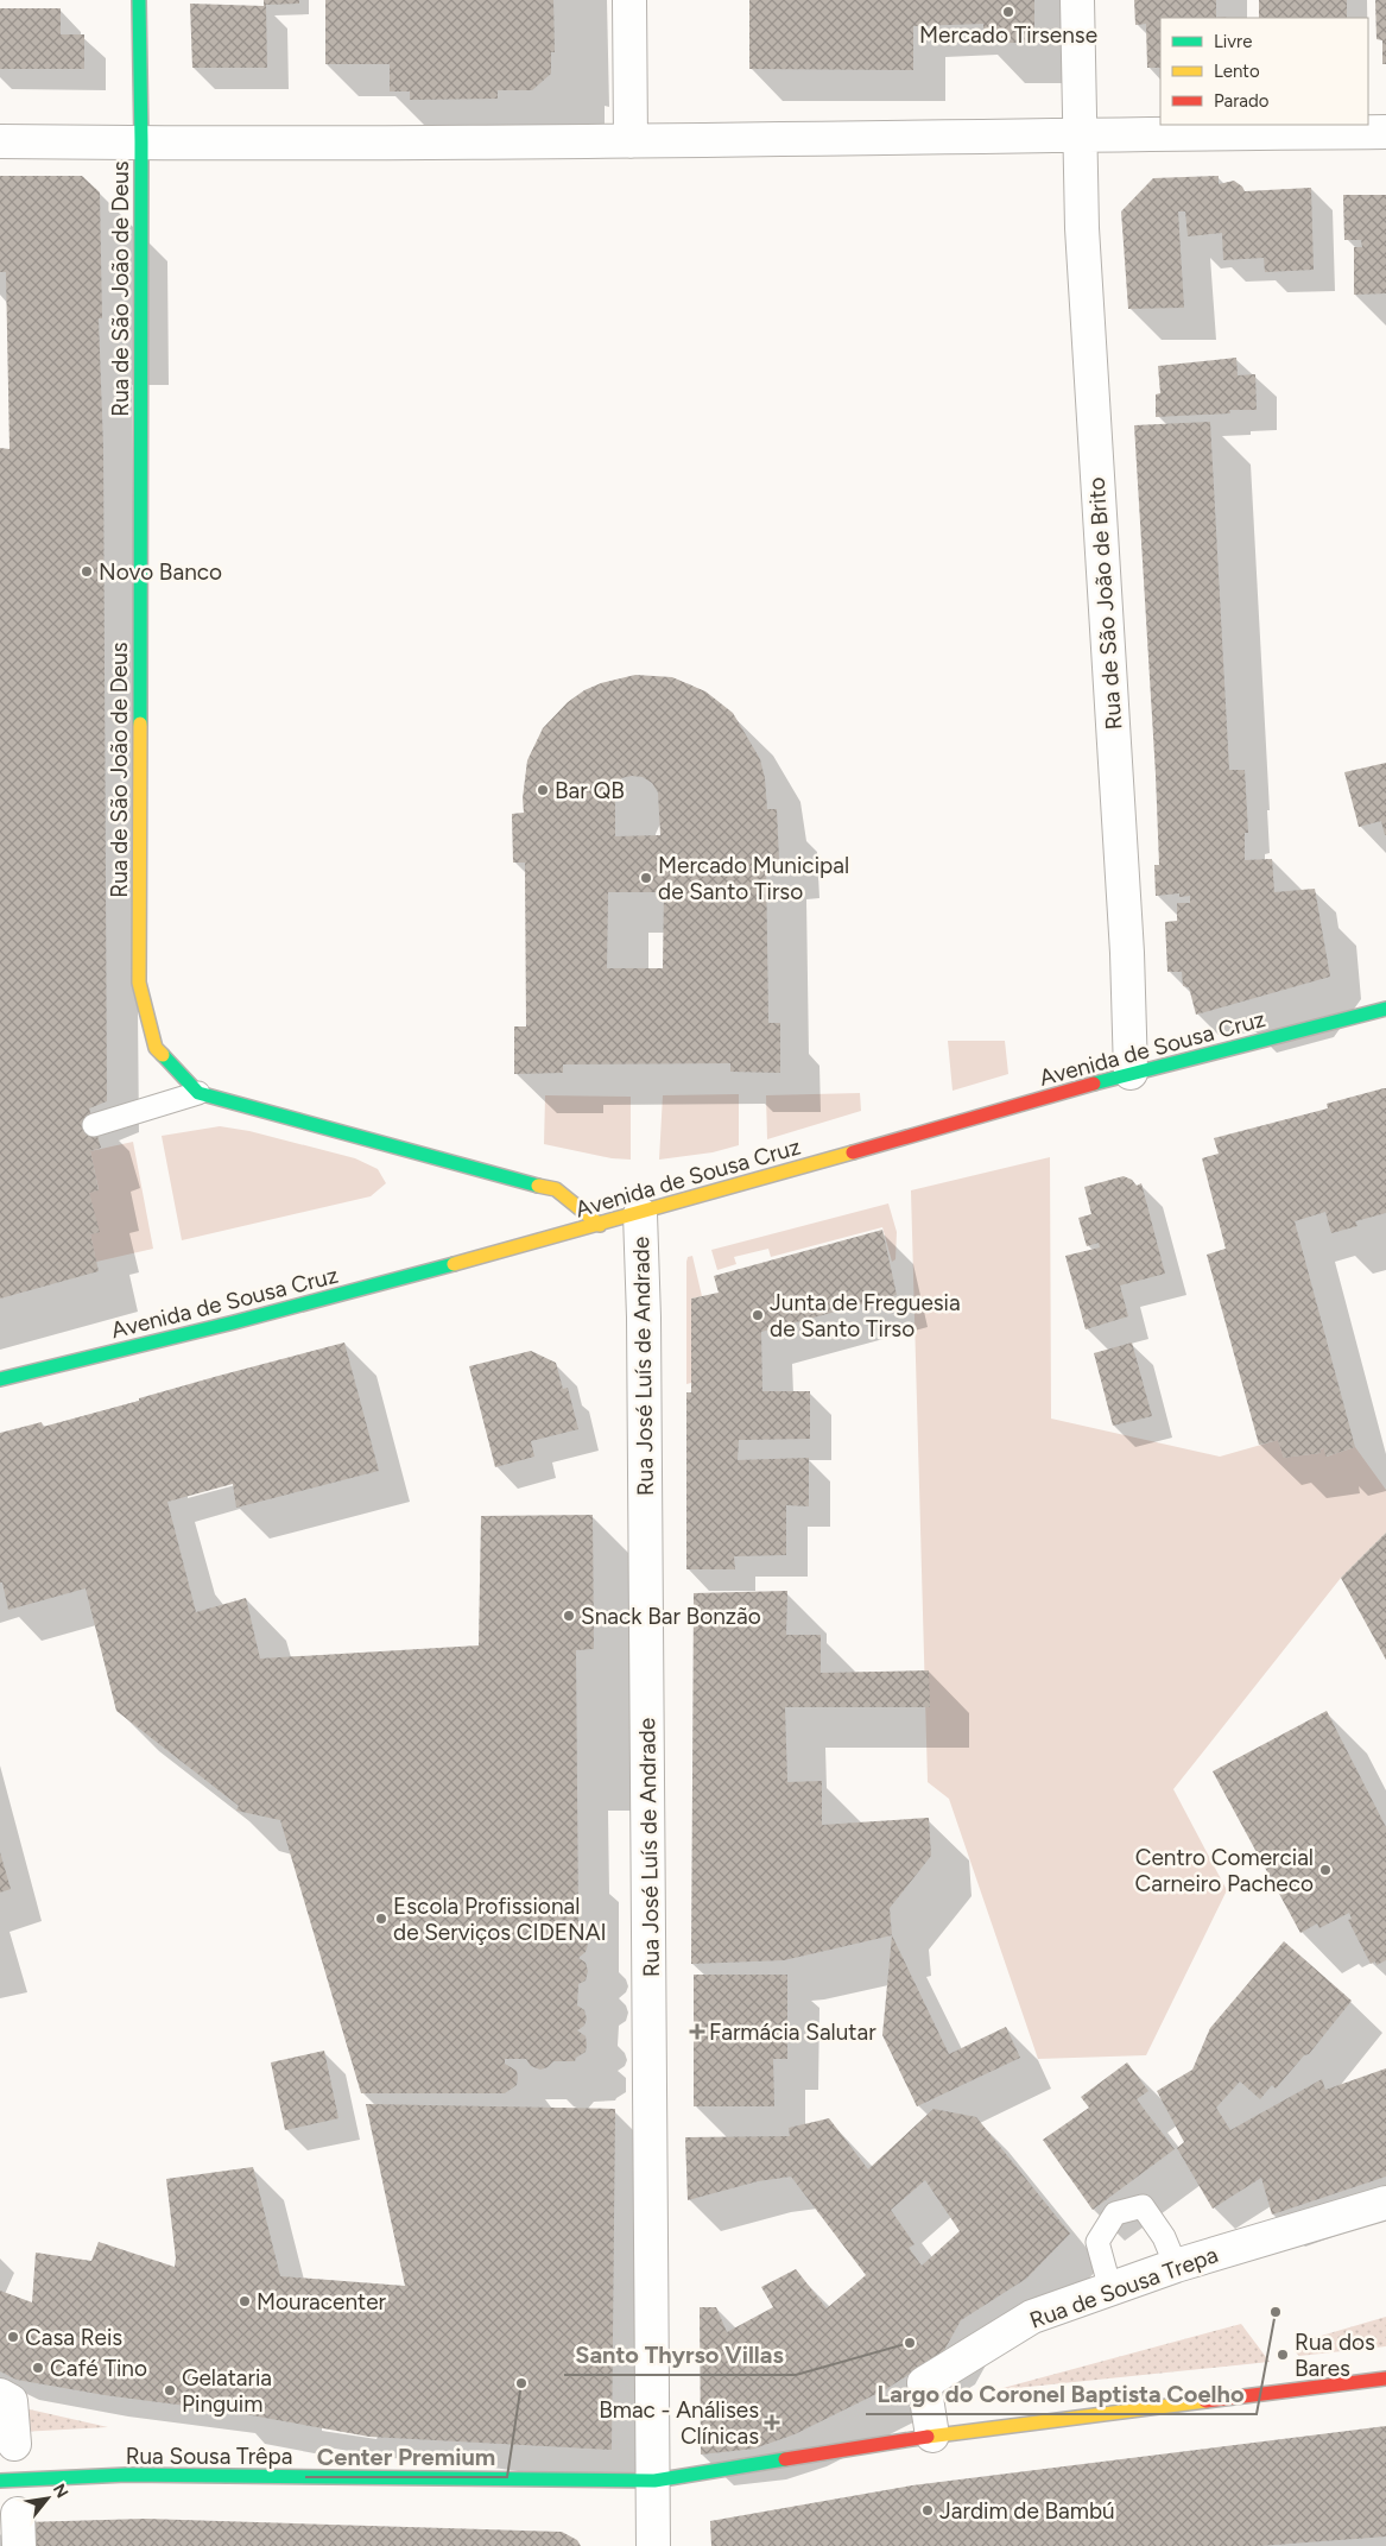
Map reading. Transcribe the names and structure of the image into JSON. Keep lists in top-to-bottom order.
{
  "streets": {
    "street": [
      "Rua de São João de Deus",
      "Rua de São João de Brito",
      "Avenida de Sousa Cruz",
      "Rua José Luís de Andrade",
      "Rua de Sousa Trepa",
      "Rua Sousa Trêpa"
    ]
  },
  "crossings": [
    ["Rua de São João de Brito", "Avenida de Sousa Cruz"],
    ["Avenida de Sousa Cruz", "Rua José Luís de Andrade"],
    ["Rua José Luís de Andrade", "Rua Sousa Trêpa"],
    ["Rua de Sousa Trepa", "Rua Sousa Trêpa"]
  ],
  "places": {
    "other": [
      "Mercado Tirsense",
      "Novo Banco",
      "Bar QB",
      "Mercado Municipal de Santo Tirso",
      "Junta de Freguesia de Santo Tirso",
      "Snack Bar Bonzão",
      "Centro Comercial Carneiro Pacheco",
      "Escola Profissional de Serviços CIDENAI",
      "Mouracenter",
      "Largo do Coronel Baptista Coelho",
      "Casa Reis",
      "Santo Thyrso Villas",
      "Rua dos Bares",
      "Café Tino",
      "Center Premium",
      "Gelataria Pinguim",
      "Jardim de Bambú"
    ],
    "health": ["Farmácia Salutar", "Bmac - Análises Clínicas"]
  },
  "legend": ["Livre", "Lento", "Parado"],
  "north": "top right"
}
